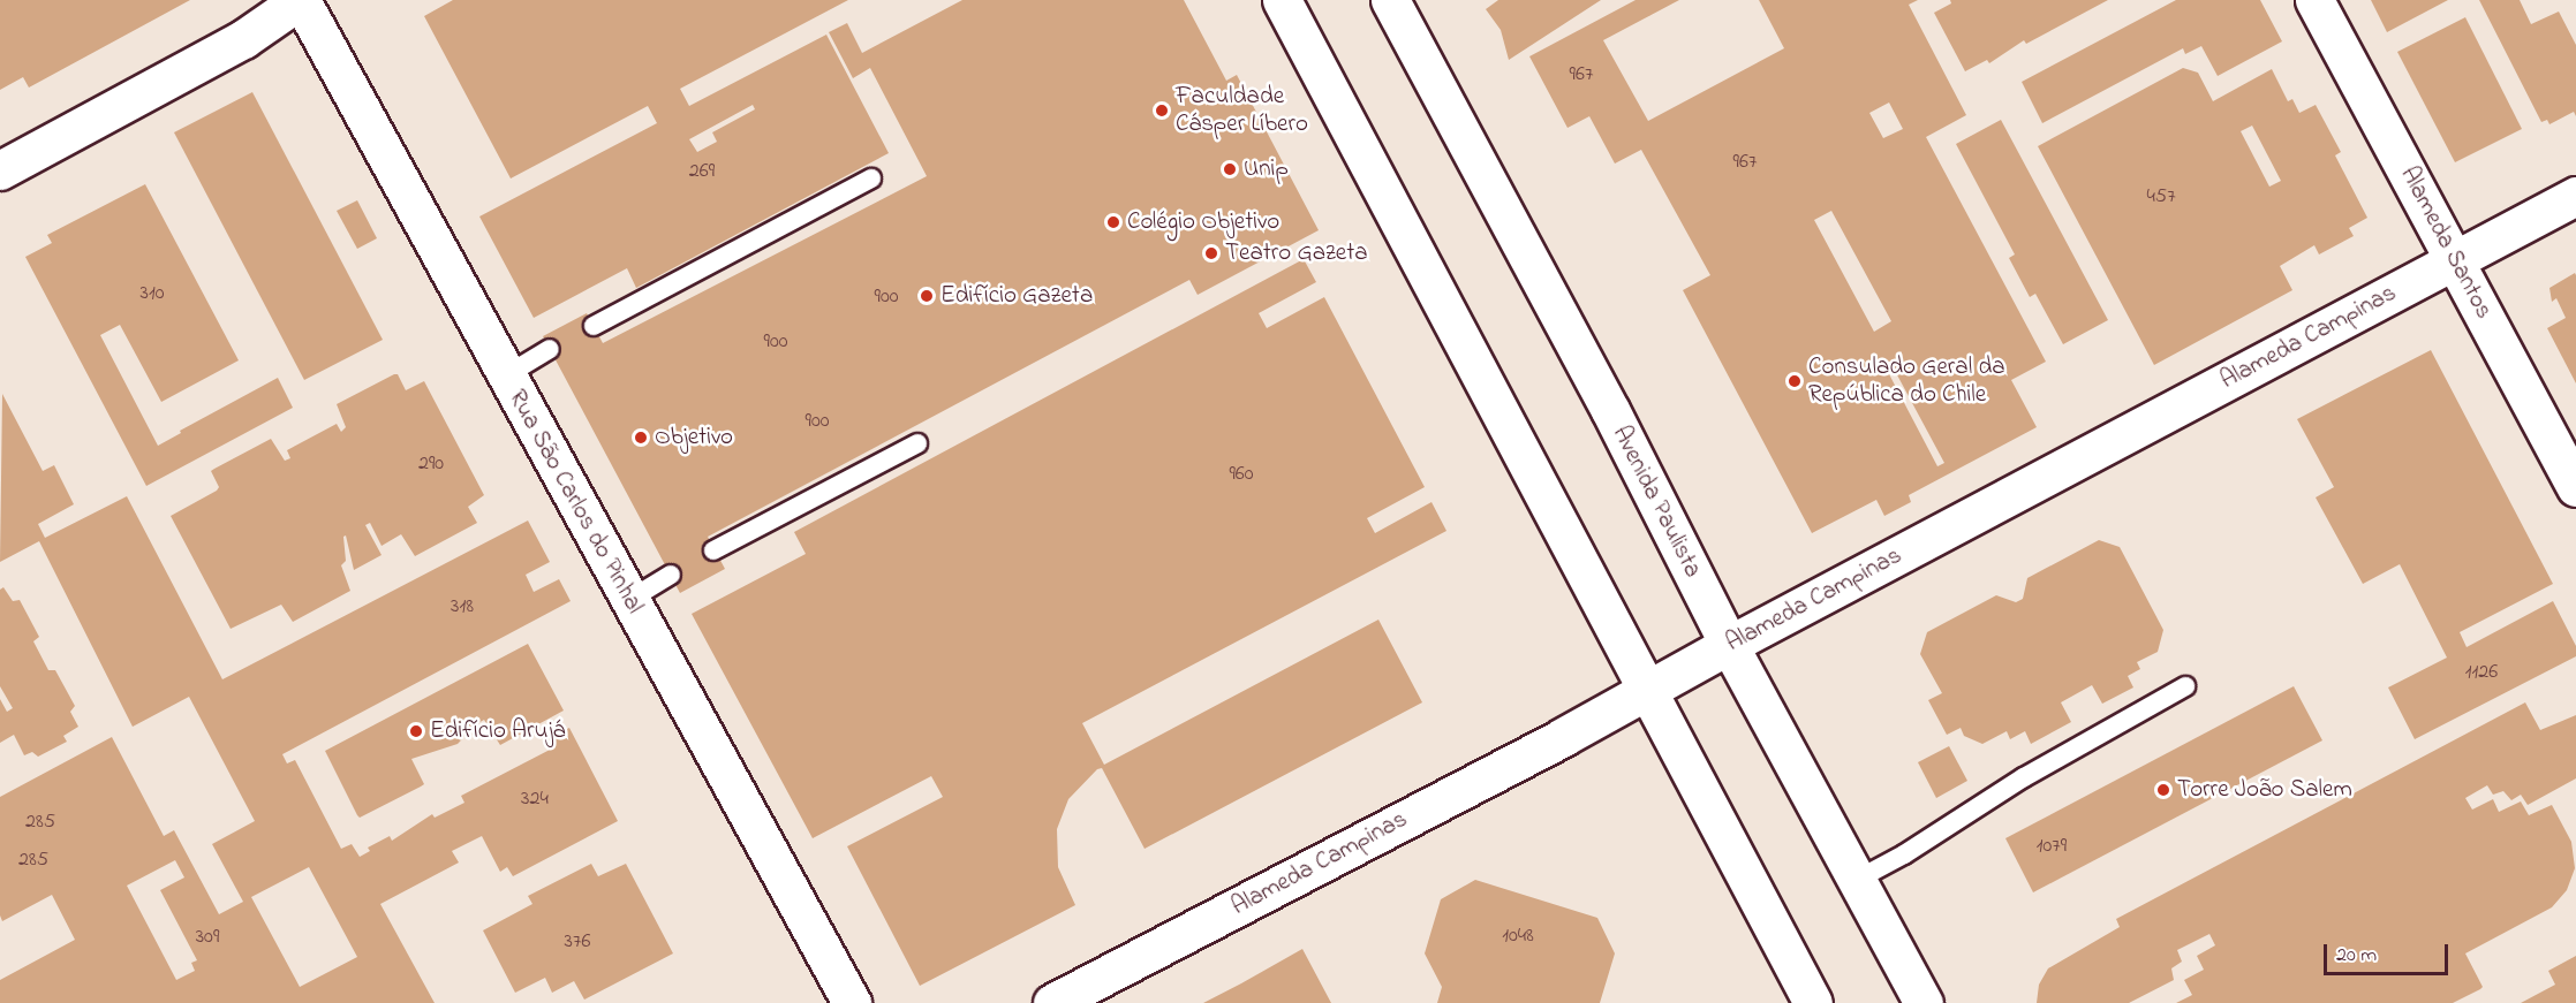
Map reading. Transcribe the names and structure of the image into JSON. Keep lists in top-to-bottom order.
{
  "streets": {
    "street": [
      "Alameda Santos",
      "Alameda Campinas",
      "Rua São Carlos do Pinhal",
      "Avenida Paulista"
    ]
  },
  "crossings": [
    ["Alameda Santos", "Alameda Campinas"],
    ["Alameda Campinas", "Avenida Paulista"]
  ],
  "places": [
    "Faculdade Cásper Líbero",
    "Unip",
    "Colégio Objetivo",
    "Teatro Gazeta",
    "Edifício Gazeta",
    "Consulado Geral da República do Chile",
    "Objetivo",
    "Edifício Arujá",
    "Torre João Salem"
  ],
  "house_numbers": [
    "967",
    "967",
    "269",
    "457",
    "310",
    "900",
    "900",
    "900",
    "290",
    "960",
    "318",
    "1126",
    "324",
    "285",
    "1079",
    "285",
    "1048",
    "309",
    "376"
  ],
  "scale_bar": "20 m"
}
